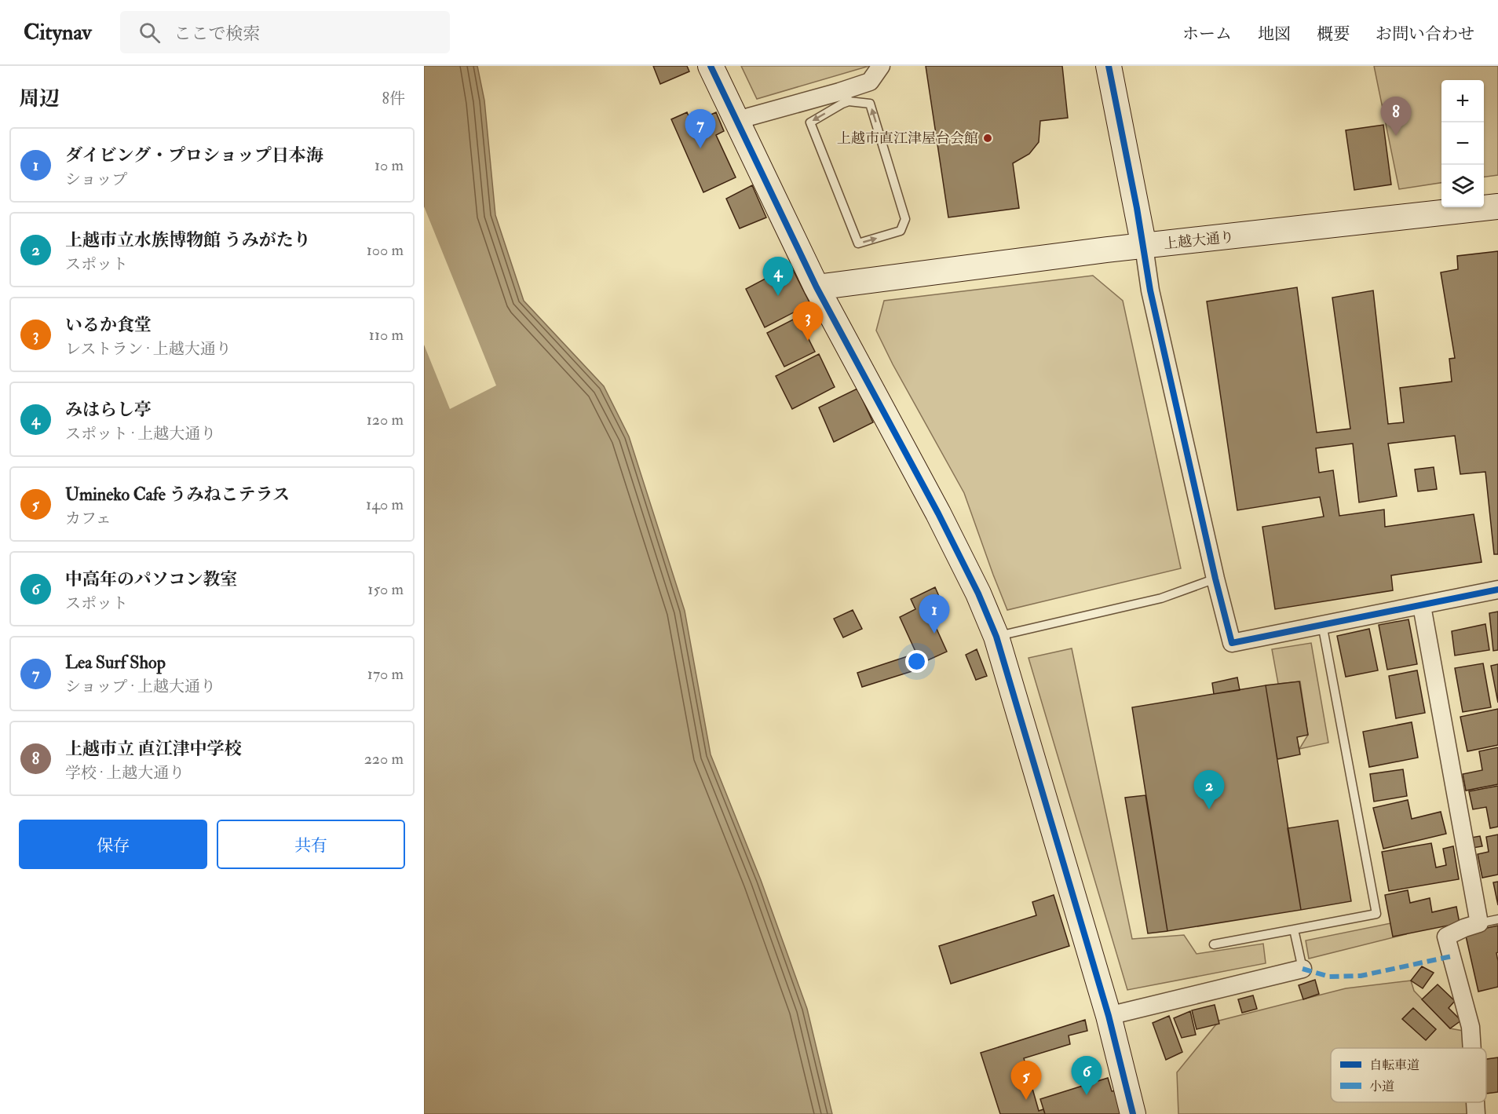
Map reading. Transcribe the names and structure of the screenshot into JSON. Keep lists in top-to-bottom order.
{
  "streets": {
    "street": ["上越大通り"]
  },
  "places": ["上越市直江津屋台会館"],
  "legend": ["自転車道", "小道"],
  "page": {
    "header": "Citynav",
    "search": "ここで検索",
    "nav": [
      "ホーム",
      "地図",
      "概要",
      "お問い合わせ"
    ],
    "heading": ["周辺", "8件"],
    "map_buttons": ["+", "−"],
    "pins": [
      "8",
      "7",
      "4",
      "3",
      "1",
      "2",
      "6",
      "5"
    ],
    "list": [
      {
        "mark": "1",
        "name": "ダイビング・プロショップ日本海",
        "note": "ショップ",
        "value": "10 m"
      },
      {
        "mark": "2",
        "name": "上越市立水族博物館 うみがたり",
        "note": "スポット",
        "value": "100 m"
      },
      {
        "mark": "3",
        "name": "いるか食堂",
        "note": "レストラン · 上越大通り",
        "value": "110 m"
      },
      {
        "mark": "4",
        "name": "みはらし亭",
        "note": "スポット · 上越大通り",
        "value": "120 m"
      },
      {
        "mark": "5",
        "name": "Umineko Cafe うみねこテラス",
        "note": "カフェ",
        "value": "140 m"
      },
      {
        "mark": "6",
        "name": "中高年のパソコン教室",
        "note": "スポット",
        "value": "150 m"
      },
      {
        "mark": "7",
        "name": "Lea Surf Shop",
        "note": "ショップ · 上越大通り",
        "value": "170 m"
      },
      {
        "mark": "8",
        "name": "上越市立 直江津中学校",
        "note": "学校 · 上越大通り",
        "value": "220 m"
      }
    ],
    "buttons": ["保存", "共有"]
  }
}
